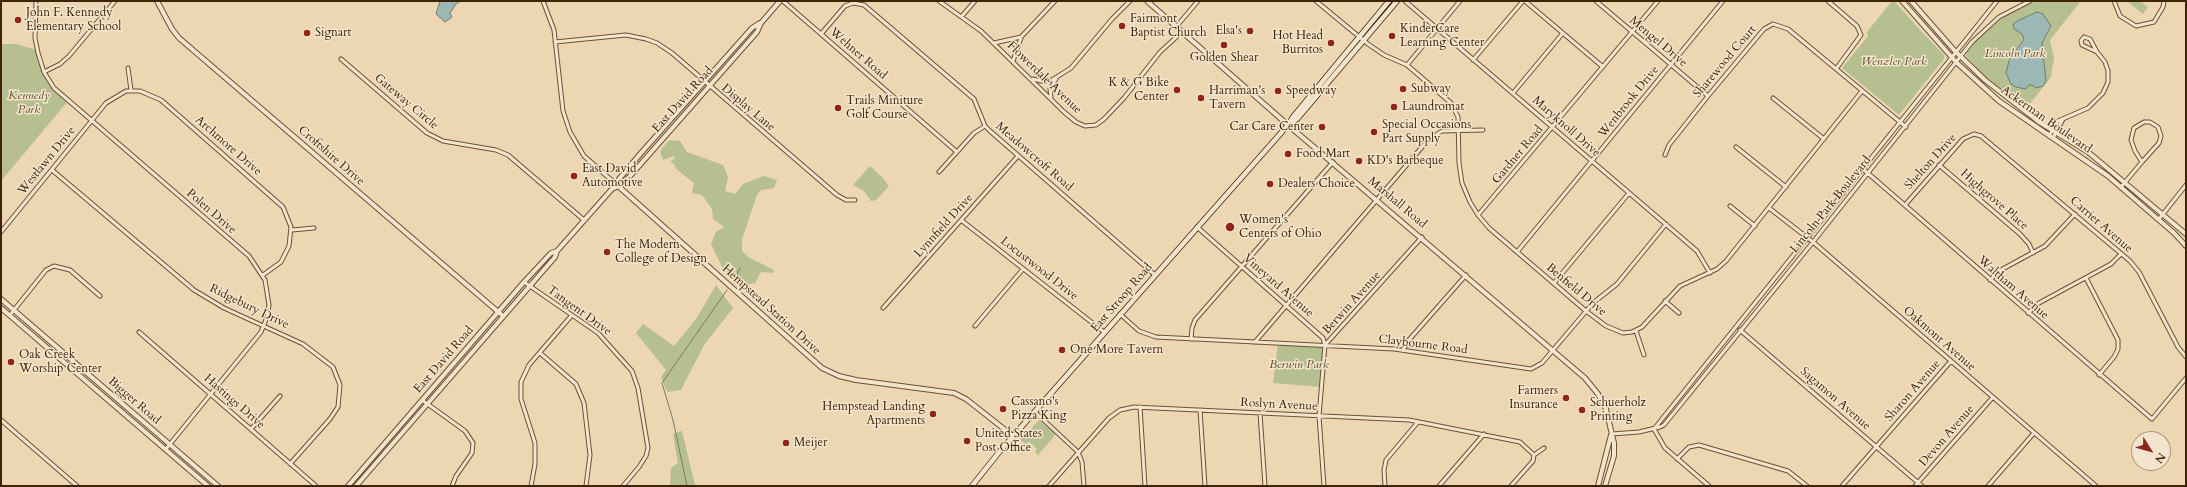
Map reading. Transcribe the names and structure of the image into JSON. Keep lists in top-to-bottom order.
{
  "streets": {
    "main road": ["East Stroop Road"],
    "street": [
      "Mengel Drive",
      "Wehner Road",
      "Sharewood Court",
      "Flowerdale Avenue",
      "East David Road",
      "Gateway Circle",
      "Wenbrook Drive",
      "Display Lane",
      "Ackerman Boulevard",
      "Maryknoll Drive",
      "Archmore Drive",
      "Gardner Road",
      "Croftshire Drive",
      "Meadowcroft Road",
      "Westlawn Drive",
      "Shelton Drive",
      "Highgrove Place",
      "Marshall Road",
      "Lincoln Park Boulevard",
      "Polen Drive",
      "Carrier Avenue",
      "Lynnfield Drive",
      "Locustwood Drive",
      "Vineyard Avenue",
      "Waltham Avenue",
      "Benfield Drive",
      "Berwin Avenue",
      "Ridgebury Drive",
      "Hempstead Station Drive",
      "Tangent Drive",
      "Oakmont Avenue",
      "Claybourne Road",
      "Sharon Avenue",
      "Sagamon Avenue",
      "Bigger Road",
      "Hastings Drive",
      "Roslyn Avenue",
      "Devon Avenue"
    ]
  },
  "crossings": [
    ["Mengel Drive", "Sharewood Court"],
    ["Mengel Drive", "Wenbrook Drive"],
    ["Mengel Drive", "Gardner Road"],
    ["Wehner Road", "East David Road"],
    ["Wehner Road", "Meadowcroft Road"],
    ["Sharewood Court", "Lincoln Park Boulevard"],
    ["Flowerdale Avenue", "Marshall Road"],
    ["East David Road", "Gateway Circle"],
    ["East David Road", "Display Lane"],
    ["East David Road", "Croftshire Drive"],
    ["East David Road", "Hempstead Station Drive"],
    ["East David Road", "Tangent Drive"],
    ["Wenbrook Drive", "Maryknoll Drive"],
    ["Wenbrook Drive", "Benfield Drive"],
    ["Display Lane", "Hempstead Station Drive"],
    ["Ackerman Boulevard", "Lincoln Park Boulevard"],
    ["Maryknoll Drive", "Gardner Road"],
    ["Maryknoll Drive", "Claybourne Road"],
    ["Gardner Road", "Benfield Drive"],
    ["Meadowcroft Road", "Lynnfield Drive"],
    ["Meadowcroft Road", "East Stroop Road"],
    ["Westlawn Drive", "Polen Drive"],
    ["Westlawn Drive", "Ridgebury Drive"],
    ["Shelton Drive", "Highgrove Place"],
    ["Shelton Drive", "Carrier Avenue"],
    ["Shelton Drive", "Waltham Avenue"],
    ["Marshall Road", "Lincoln Park Boulevard"],
    ["Marshall Road", "East Stroop Road"],
    ["Marshall Road", "Berwin Avenue"],
    ["Marshall Road", "Claybourne Road"],
    ["Lincoln Park Boulevard", "Waltham Avenue"],
    ["Lincoln Park Boulevard", "Oakmont Avenue"],
    ["Lincoln Park Boulevard", "Sagamon Avenue"],
    ["Polen Drive", "Ridgebury Drive"],
    ["Polen Drive", "Bigger Road"],
    ["Polen Drive", "Hastings Drive"],
    ["Lynnfield Drive", "Locustwood Drive"],
    ["Locustwood Drive", "East Stroop Road"],
    ["Vineyard Avenue", "East Stroop Road"],
    ["Vineyard Avenue", "Berwin Avenue"],
    ["Vineyard Avenue", "Claybourne Road"],
    ["Benfield Drive", "East Stroop Road"],
    ["Benfield Drive", "Claybourne Road"],
    ["East Stroop Road", "Hempstead Station Drive"],
    ["East Stroop Road", "Claybourne Road"],
    ["Berwin Avenue", "Claybourne Road"],
    ["Berwin Avenue", "Roslyn Avenue"],
    ["Ridgebury Drive", "Hastings Drive"],
    ["Oakmont Avenue", "Sharon Avenue"],
    ["Oakmont Avenue", "Devon Avenue"],
    ["Sharon Avenue", "Sagamon Avenue"],
    ["Sagamon Avenue", "Devon Avenue"]
  ],
  "parks": [
    "Lincoln Park",
    "Wenzler Park",
    "Kennedy Park",
    "Berwin Park"
  ],
  "places": [
    "John F. Kennedy Elementary School",
    "Fairmont Baptist Church",
    "Elsa's",
    "Signart",
    "KinderCare Learning Center",
    "Hot Head Burritos",
    "Golden Shear",
    "Subway",
    "K & G Bike Center",
    "Speedway",
    "Harriman's Tavern",
    "Laundromat",
    "Trails Miniture Golf Course",
    "Car Care Center",
    "Special Occasions Part Supply",
    "Food Mart",
    "KD's Barbeque",
    "East David Automotive",
    "Dealers Choice",
    "Women's Centers of Ohio",
    "The Modern College of Design",
    "One More Tavern",
    "Oak Creek Worship Center",
    "Farmers Insurance",
    "Cassano's Pizza King",
    "Schuerholz Printing",
    "Hempstead Landing Apartments",
    "United States Post Office",
    "Meijer"
  ],
  "north": "bottom right"
}
